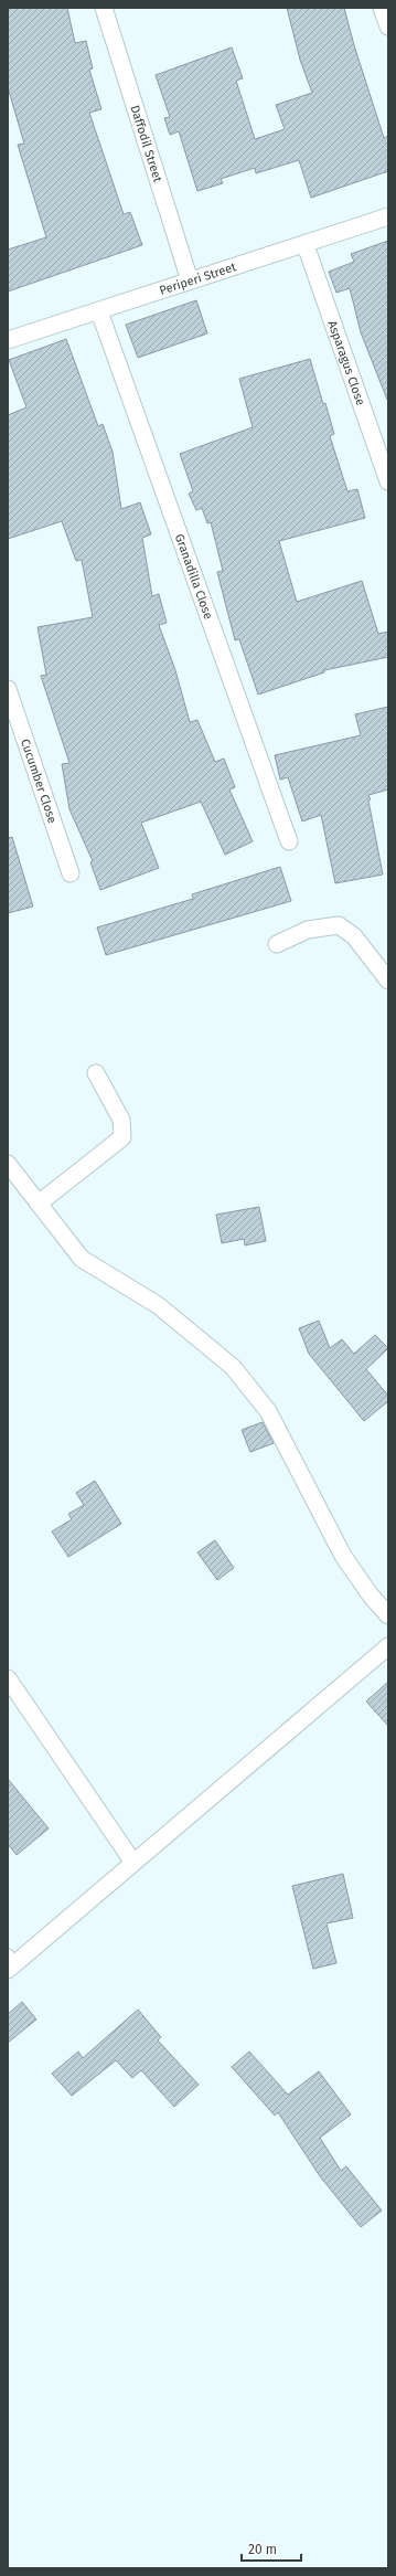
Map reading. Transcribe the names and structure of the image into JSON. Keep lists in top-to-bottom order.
{
  "streets": {
    "street": [
      "Daffodil Street",
      "Periperi Street",
      "Asparagus Close",
      "Granadilla Close",
      "Cucumber Close"
    ]
  },
  "crossings": [
    ["Daffodil Street", "Periperi Street"],
    ["Periperi Street", "Asparagus Close"],
    ["Periperi Street", "Granadilla Close"]
  ],
  "scale_bar": "20 m"
}
